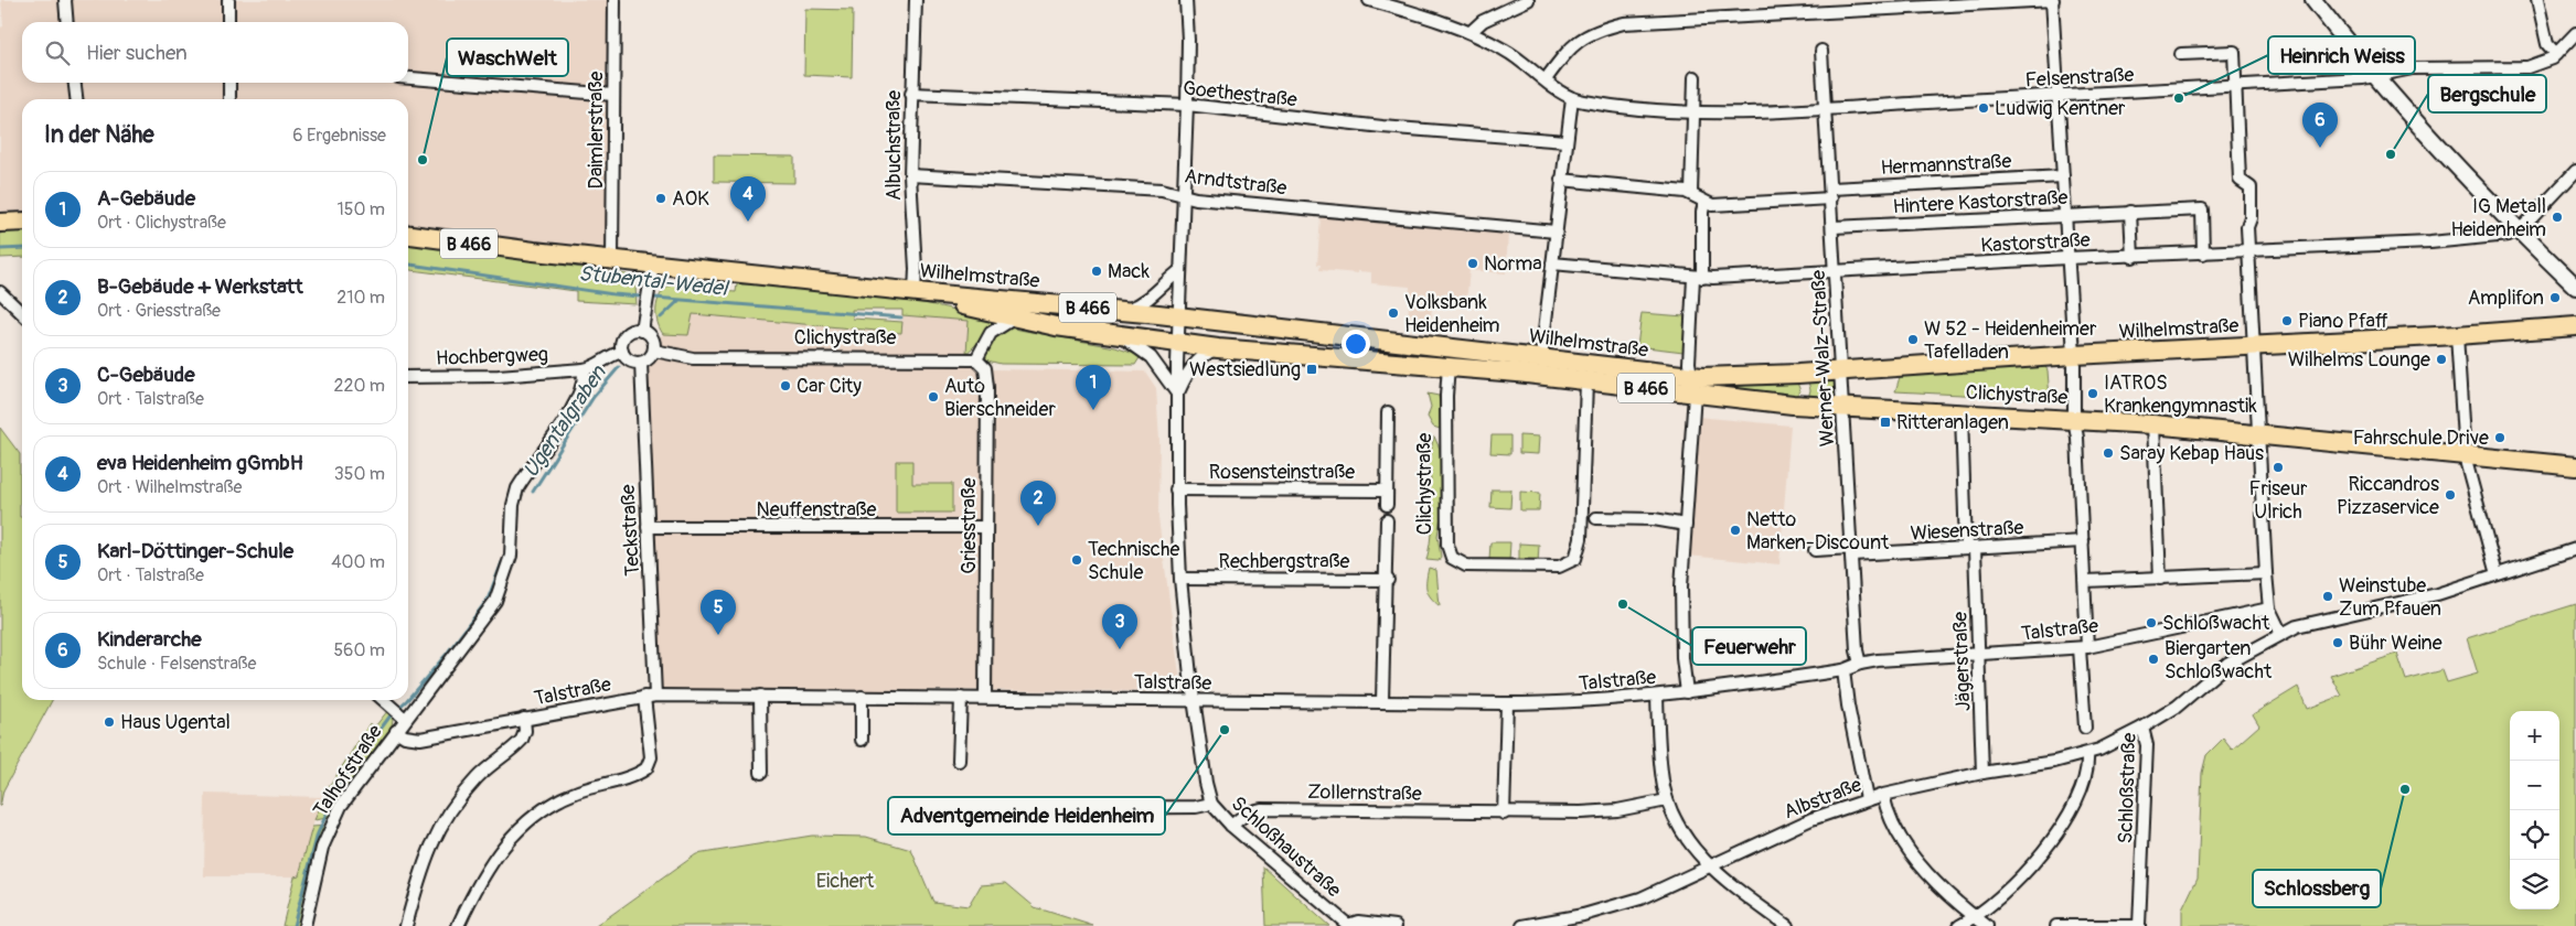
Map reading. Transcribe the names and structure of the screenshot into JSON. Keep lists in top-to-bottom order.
{
  "streets": {
    "main road": ["B 466", "Wilhelmstraße", "Clichystraße"],
    "street": [
      "Felsenstraße",
      "Goethestraße",
      "Daimlerstraße",
      "Albuchstraße",
      "Hermannstraße",
      "Arndtstraße",
      "Hintere Kastorstraße",
      "Kastorstraße",
      "Hochbergweg",
      "Werner-Walz-Straße",
      "Rosensteinstraße",
      "Neuffenstraße",
      "Griesstraße",
      "Teckstraße",
      "Wiesenstraße",
      "Rechbergstraße",
      "Talstraße",
      "Jägerstraße",
      "Talhofstraße",
      "Schloßstraße",
      "Zollernstraße",
      "Albstraße",
      "Schloßhaustraße"
    ]
  },
  "crossings": [
    ["Felsenstraße", "Werner-Walz-Straße"],
    ["Goethestraße", "Albuchstraße"],
    ["Goethestraße", "Schloßhaustraße"],
    ["Daimlerstraße", "Wilhelmstraße"],
    ["Albuchstraße", "Arndtstraße"],
    ["Albuchstraße", "Wilhelmstraße"],
    ["Albuchstraße", "Clichystraße"],
    ["Hermannstraße", "Werner-Walz-Straße"],
    ["Arndtstraße", "Schloßhaustraße"],
    ["Hintere Kastorstraße", "Kastorstraße"],
    ["Hintere Kastorstraße", "Werner-Walz-Straße"],
    ["Kastorstraße", "Werner-Walz-Straße"],
    ["Wilhelmstraße", "Clichystraße"],
    ["Wilhelmstraße", "Werner-Walz-Straße"],
    ["Wilhelmstraße", "Schloßhaustraße"],
    ["Clichystraße", "Werner-Walz-Straße"],
    ["Clichystraße", "Griesstraße"],
    ["Clichystraße", "Teckstraße"],
    ["Clichystraße", "Jägerstraße"],
    ["Clichystraße", "Schloßhaustraße"],
    ["Hochbergweg", "Talhofstraße"],
    ["Werner-Walz-Straße", "Wiesenstraße"],
    ["Werner-Walz-Straße", "Talstraße"],
    ["Rosensteinstraße", "Schloßhaustraße"],
    ["Neuffenstraße", "Griesstraße"],
    ["Neuffenstraße", "Teckstraße"],
    ["Griesstraße", "Talstraße"],
    ["Teckstraße", "Talstraße"],
    ["Wiesenstraße", "Jägerstraße"],
    ["Rechbergstraße", "Schloßhaustraße"],
    ["Talstraße", "Jägerstraße"],
    ["Talstraße", "Talhofstraße"],
    ["Talstraße", "Schloßhaustraße"],
    ["Jägerstraße", "Albstraße"],
    ["Schloßstraße", "Albstraße"],
    ["Zollernstraße", "Schloßhaustraße"]
  ],
  "water": ["Stubental-Wedel", "Ugentalgraben"],
  "parks": ["Eichert"],
  "places": {
    "other": [
      "Heinrich Weiss",
      "Ludwig Kentner",
      "Bergschule",
      "WaschWelt",
      "AOK",
      "IG Metall Heidenheim",
      "Norma",
      "Mack",
      "Amplifon",
      "Volksbank Heidenheim",
      "Piano Pfaff",
      "W 52 - Heidenheimer Tafelladen",
      "Wilhelms Lounge",
      "Car City",
      "IATROS Krankengymnastik",
      "Auto Bierschneider",
      "Fahrschule Drive",
      "Saray Kebap Haus",
      "Friseur Ulrich",
      "Riccandros Pizzaservice",
      "Netto Marken-Discount",
      "Technische Schule",
      "Weinstube Zum Pfauen",
      "Feuerwehr",
      "Schloßwacht",
      "Bühr Weine",
      "Biergarten Schloßwacht",
      "Haus Ugental",
      "Adventgemeinde Heidenheim",
      "Schlossberg"
    ],
    "transit": ["Westsiedlung", "Ritteranlagen"]
  },
  "page": {
    "search": "Hier suchen",
    "heading": ["In der Nähe", "6 Ergebnisse"],
    "pins": [
      "6",
      "4",
      "1",
      "2",
      "5",
      "3"
    ],
    "list": [
      {
        "mark": "1",
        "name": "A-Gebäude",
        "note": "Ort · Clichystraße",
        "value": "150 m"
      },
      {
        "mark": "2",
        "name": "B-Gebäude + Werkstatt",
        "note": "Ort · Griesstraße",
        "value": "210 m"
      },
      {
        "mark": "3",
        "name": "C-Gebäude",
        "note": "Ort · Talstraße",
        "value": "220 m"
      },
      {
        "mark": "4",
        "name": "eva Heidenheim gGmbH",
        "note": "Ort · Wilhelmstraße",
        "value": "350 m"
      },
      {
        "mark": "5",
        "name": "Karl-Döttinger-Schule",
        "note": "Ort · Talstraße",
        "value": "400 m"
      },
      {
        "mark": "6",
        "name": "Kinderarche",
        "note": "Schule · Felsenstraße",
        "value": "560 m"
      }
    ],
    "map_buttons": ["+", "−"]
  }
}
